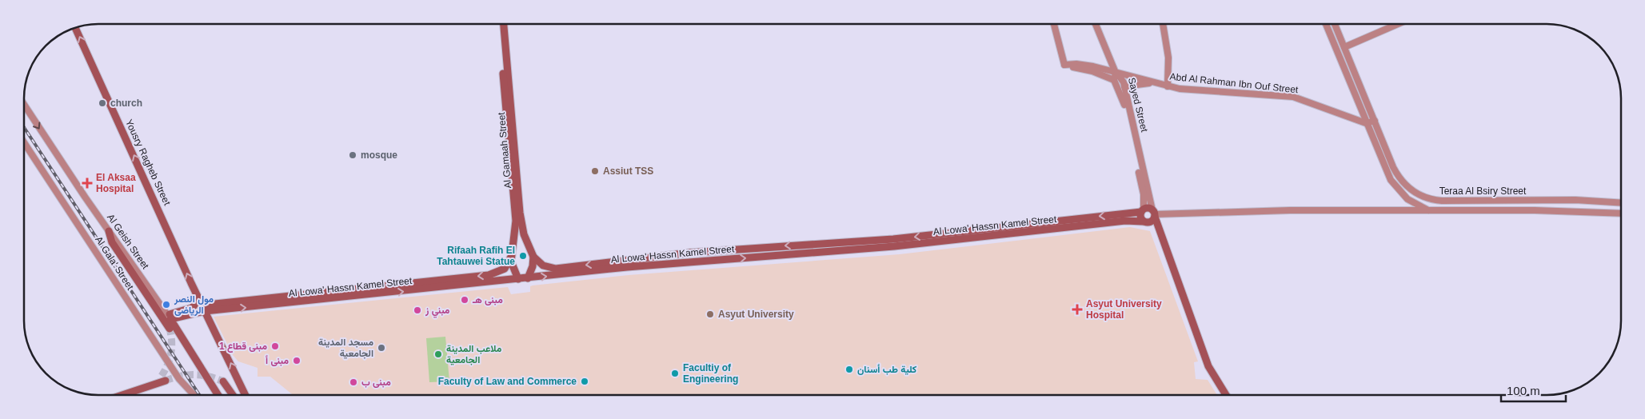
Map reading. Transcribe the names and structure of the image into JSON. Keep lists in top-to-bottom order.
{
  "streets": {
    "main road": [
      "Sayed Street",
      "Al Gamaah Street",
      "Yousry Ragheb Street",
      "Al Lowa' Hassn Kamel Street",
      "Al Geish Street"
    ],
    "street": ["Abd Al Rahman Ibn Ouf Street", "Teraa Al Bsiry Street", "Al Gala' Street"]
  },
  "crossings": [
    ["Abd Al Rahman Ibn Ouf Street", "Sayed Street"],
    ["Abd Al Rahman Ibn Ouf Street", "Teraa Al Bsiry Street"],
    ["Sayed Street", "Al Lowa' Hassn Kamel Street"],
    ["Al Gamaah Street", "Al Lowa' Hassn Kamel Street"],
    ["Yousry Ragheb Street", "Al Lowa' Hassn Kamel Street"],
    ["Al Lowa' Hassn Kamel Street", "Al Geish Street"]
  ],
  "one_way": ["Al Geish Street"],
  "places": {
    "other": [
      "church",
      "mosque",
      "Assiut TSS",
      "Rifaah Rafih El Tahtauwei Statue",
      "مبنى هـ",
      "مول النصر الرياضى",
      "مبني ز",
      "Asyut University",
      "مبنى قطاع 1",
      "مسجد المدينة الجامعية",
      "ملاعب المدينة الجامعية",
      "مبنى أ",
      "كلية طب أسنان",
      "Facultiy of Engineering",
      "Faculty of Law and Commerce",
      "مبنى ب"
    ],
    "health": ["El Aksaa Hospital", "Asyut University Hospital"]
  },
  "scale_bar": "100 m"
}
